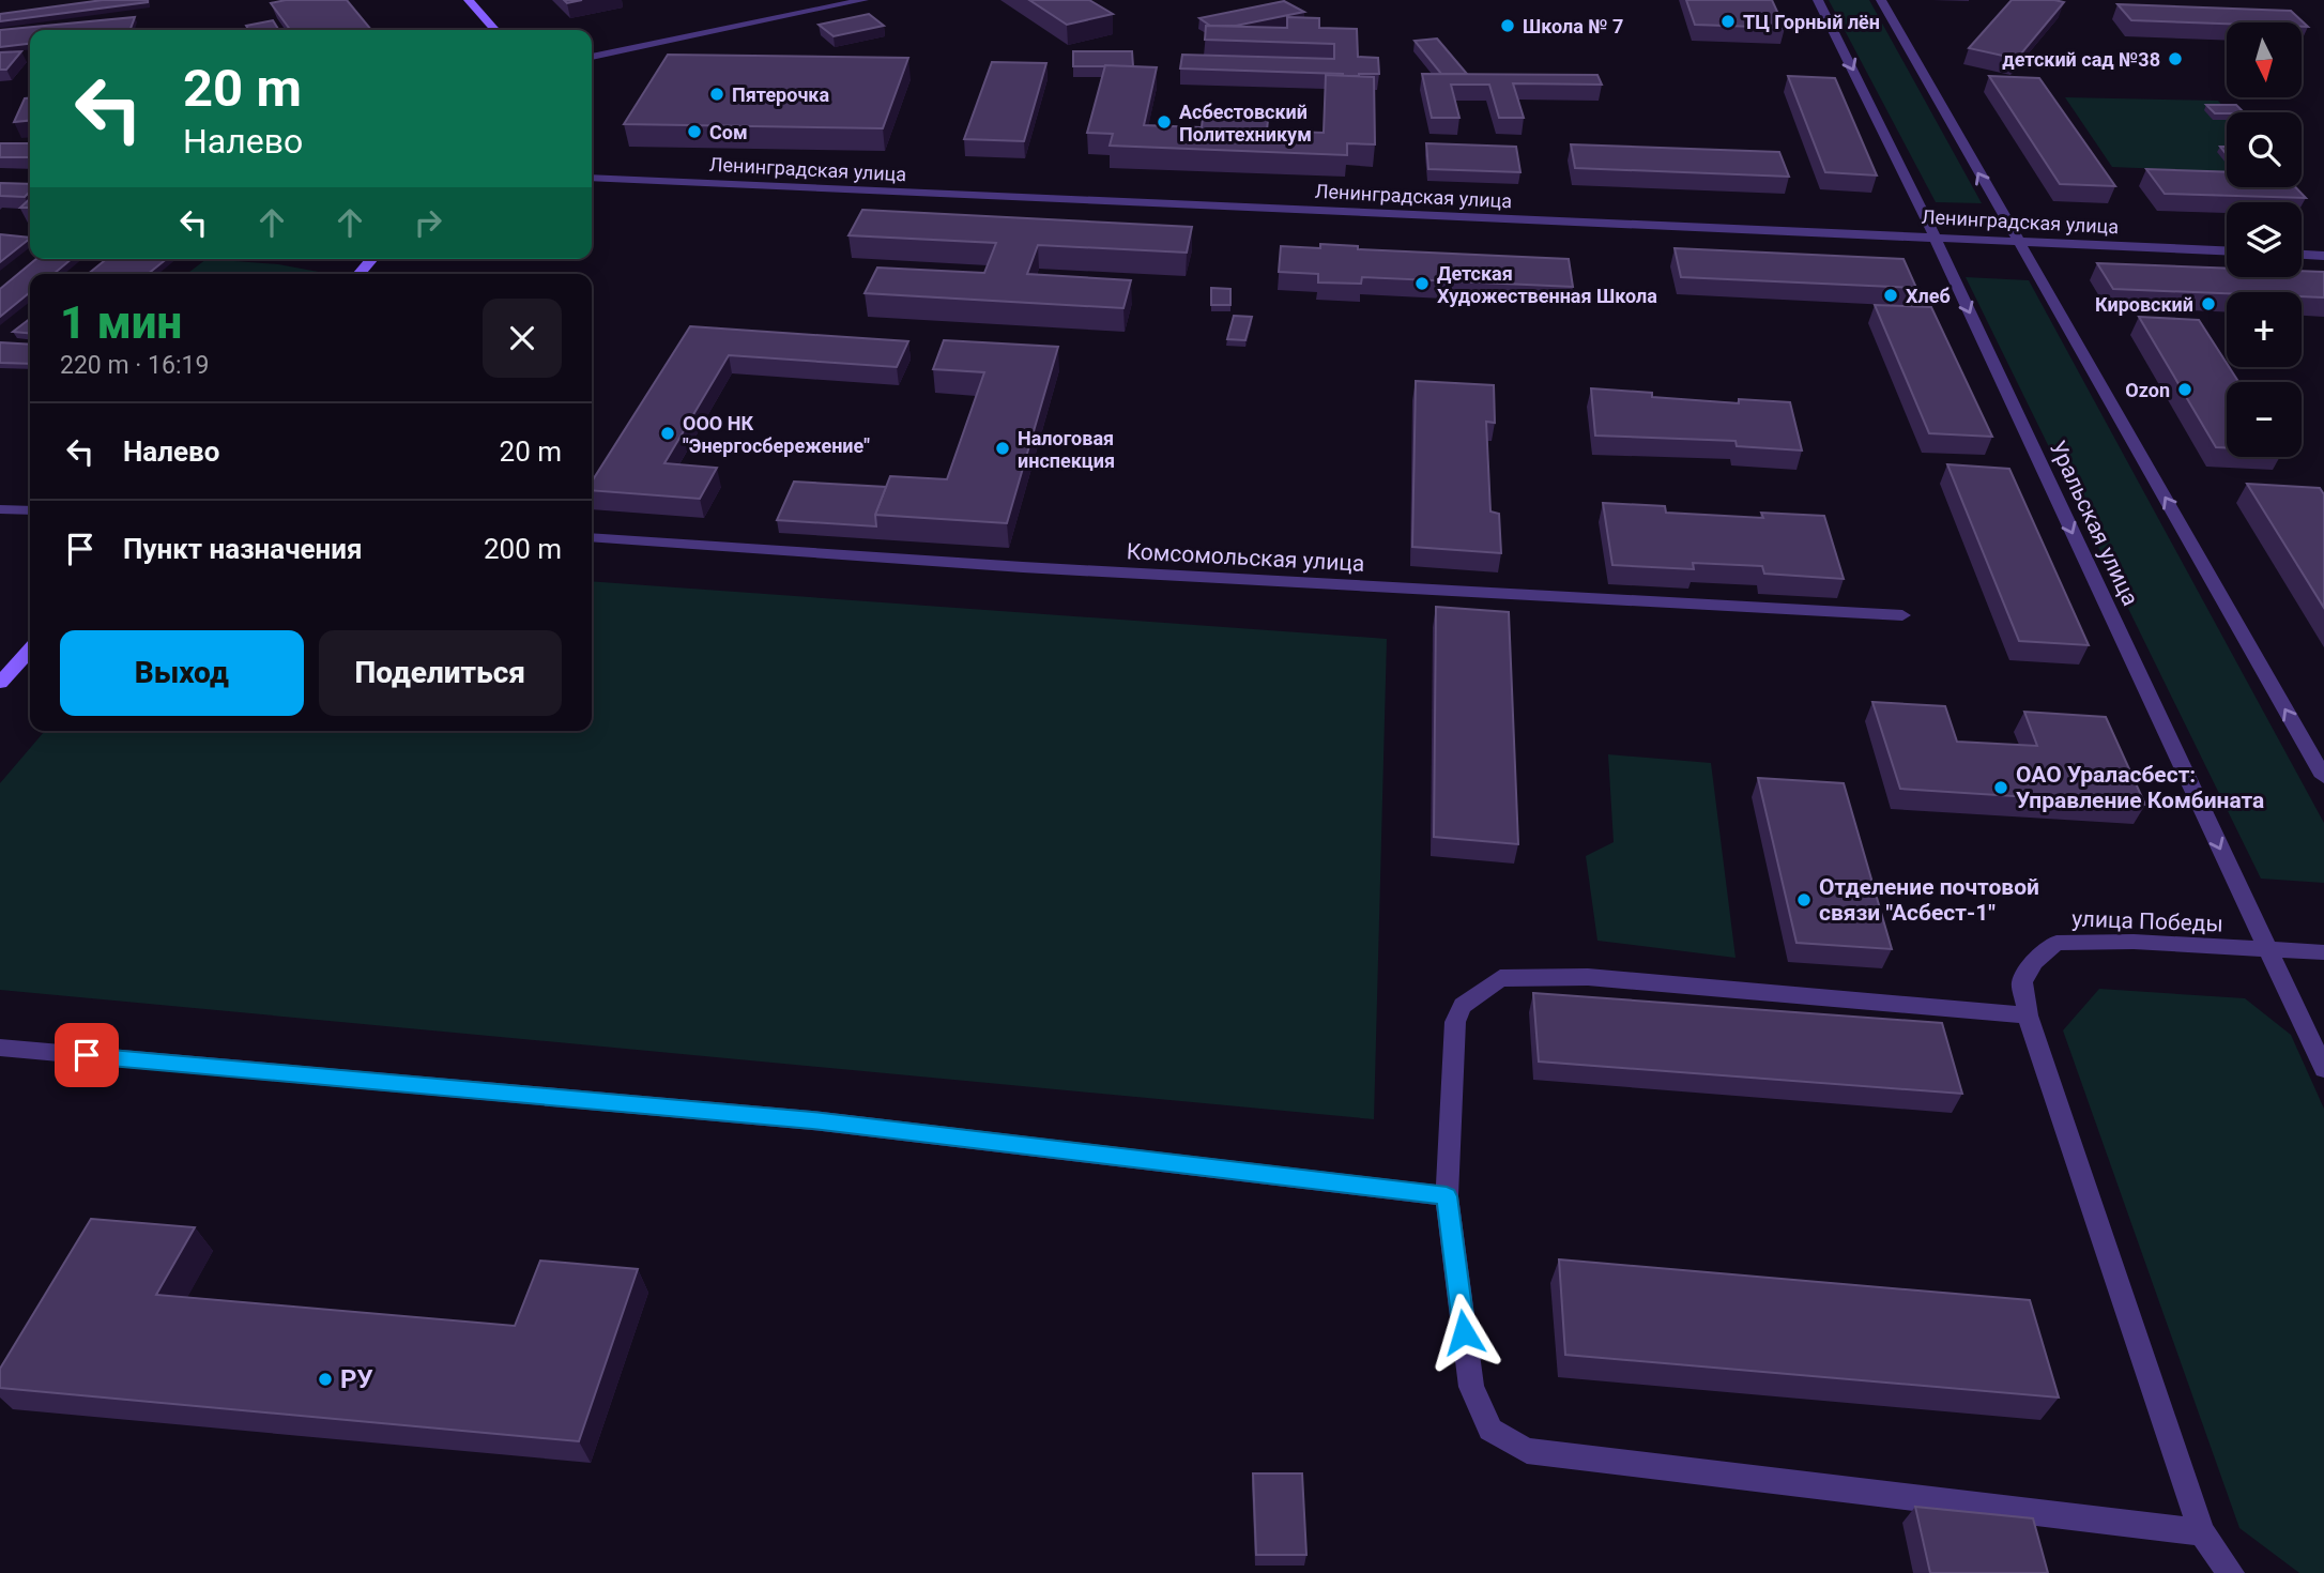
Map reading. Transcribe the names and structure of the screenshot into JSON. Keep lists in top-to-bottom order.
{
  "streets": {
    "street": [
      "Ленинградская улица",
      "Уральская улица",
      "Комсомольская улица",
      "улица Победы"
    ]
  },
  "crossings": [
    ["Ленинградская улица", "Уральская улица"],
    ["Уральская улица", "улица Победы"]
  ],
  "places": [
    "ТЦ Горный лён",
    "Школа № 7",
    "детский сад №38",
    "Пятерочка",
    "Асбестовский Политехникум",
    "Сом",
    "Детская Художественная Школа",
    "Хлеб",
    "Кировский",
    "Ozon",
    "ООО НК \"Энергосбережение\"",
    "Налоговая инспекция",
    "ОАО Ураласбест: Управление Комбината",
    "Отделение почтовой связи \"Асбест-1\"",
    "РУ"
  ],
  "north": "bottom",
  "page": {
    "map_buttons": ["+", "−"],
    "turn": ["20 m", "Налево"],
    "heading": ["1 мин", "220 m · 16:19"],
    "list": [
      {
        "name": "Налево",
        "value": "20 m"
      },
      {
        "name": "Пункт назначения",
        "value": "200 m"
      }
    ],
    "buttons": ["Выход", "Поделиться"]
  }
}
